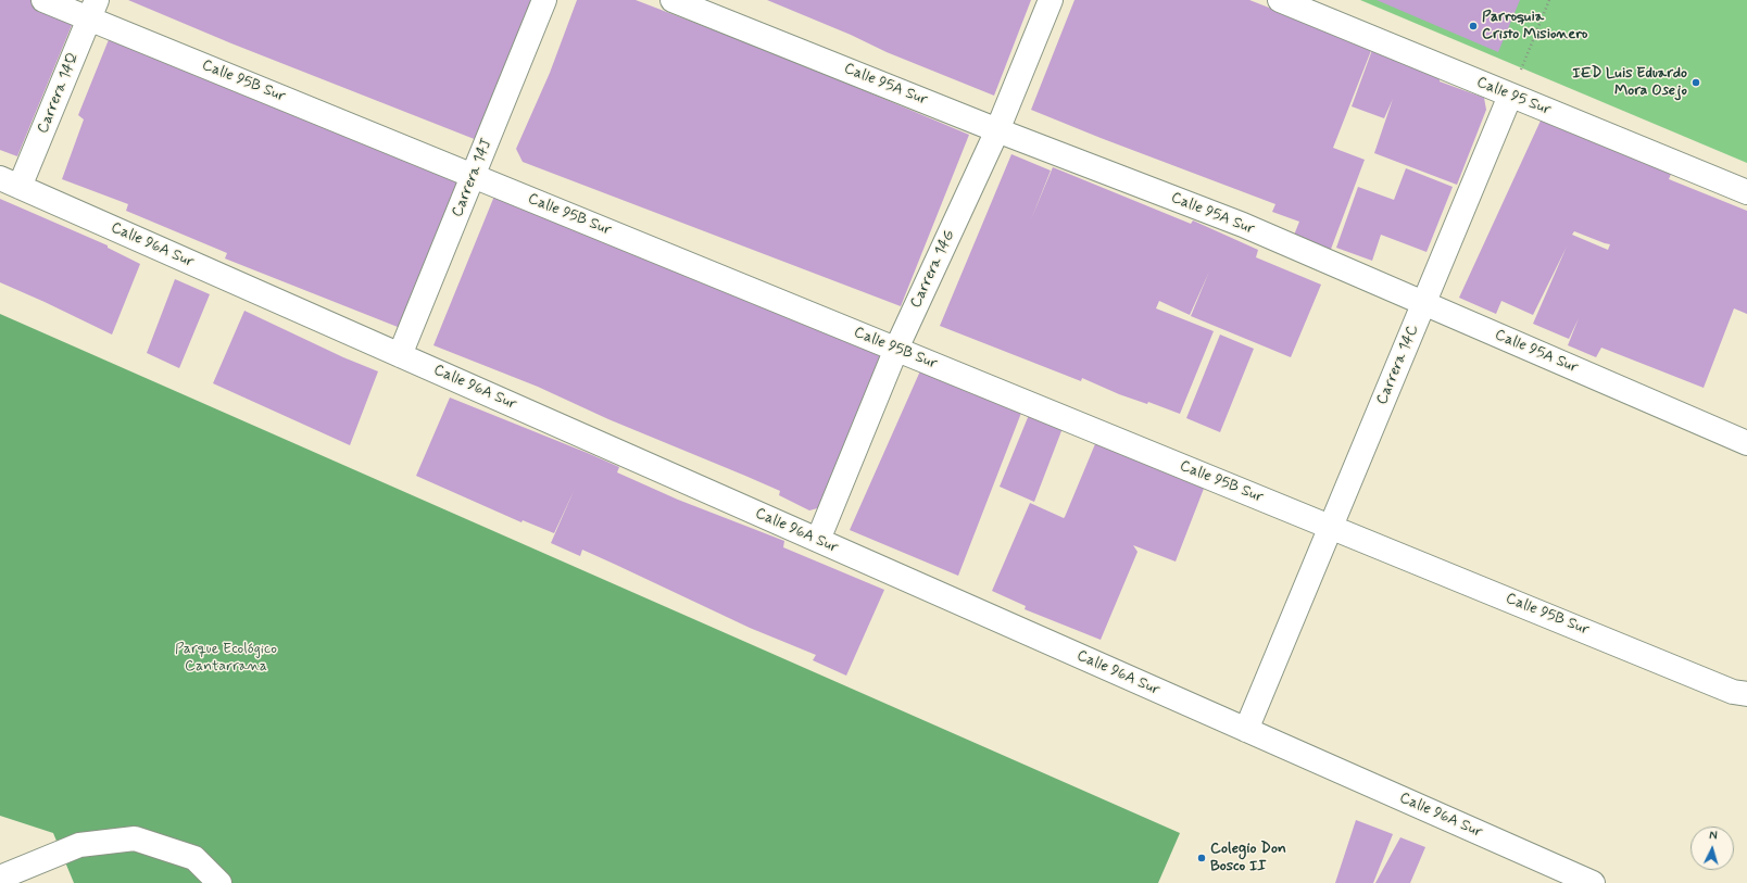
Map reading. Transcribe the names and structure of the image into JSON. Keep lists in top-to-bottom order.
{
  "streets": {
    "street": [
      "Calle 95B Sur",
      "Calle 95A Sur",
      "Carrera 14Q",
      "Calle 95 Sur",
      "Carrera 14J",
      "Calle 96A Sur",
      "Carrera 14G",
      "Carrera 14C"
    ]
  },
  "crossings": [
    ["Calle 95B Sur", "Carrera 14Q"],
    ["Calle 95B Sur", "Carrera 14J"],
    ["Calle 95B Sur", "Carrera 14G"],
    ["Calle 95B Sur", "Carrera 14C"],
    ["Calle 95A Sur", "Carrera 14G"],
    ["Calle 95A Sur", "Carrera 14C"],
    ["Carrera 14Q", "Calle 96A Sur"],
    ["Calle 95 Sur", "Carrera 14C"],
    ["Carrera 14J", "Calle 96A Sur"],
    ["Calle 96A Sur", "Carrera 14G"],
    ["Calle 96A Sur", "Carrera 14C"]
  ],
  "parks": ["Parque Ecológico Cantarrana"],
  "places": ["Parroquia Cristo Misionero", "IED Luis Eduardo Mora Osejo", "Colegio Don Bosco II"],
  "north": "top"
}
